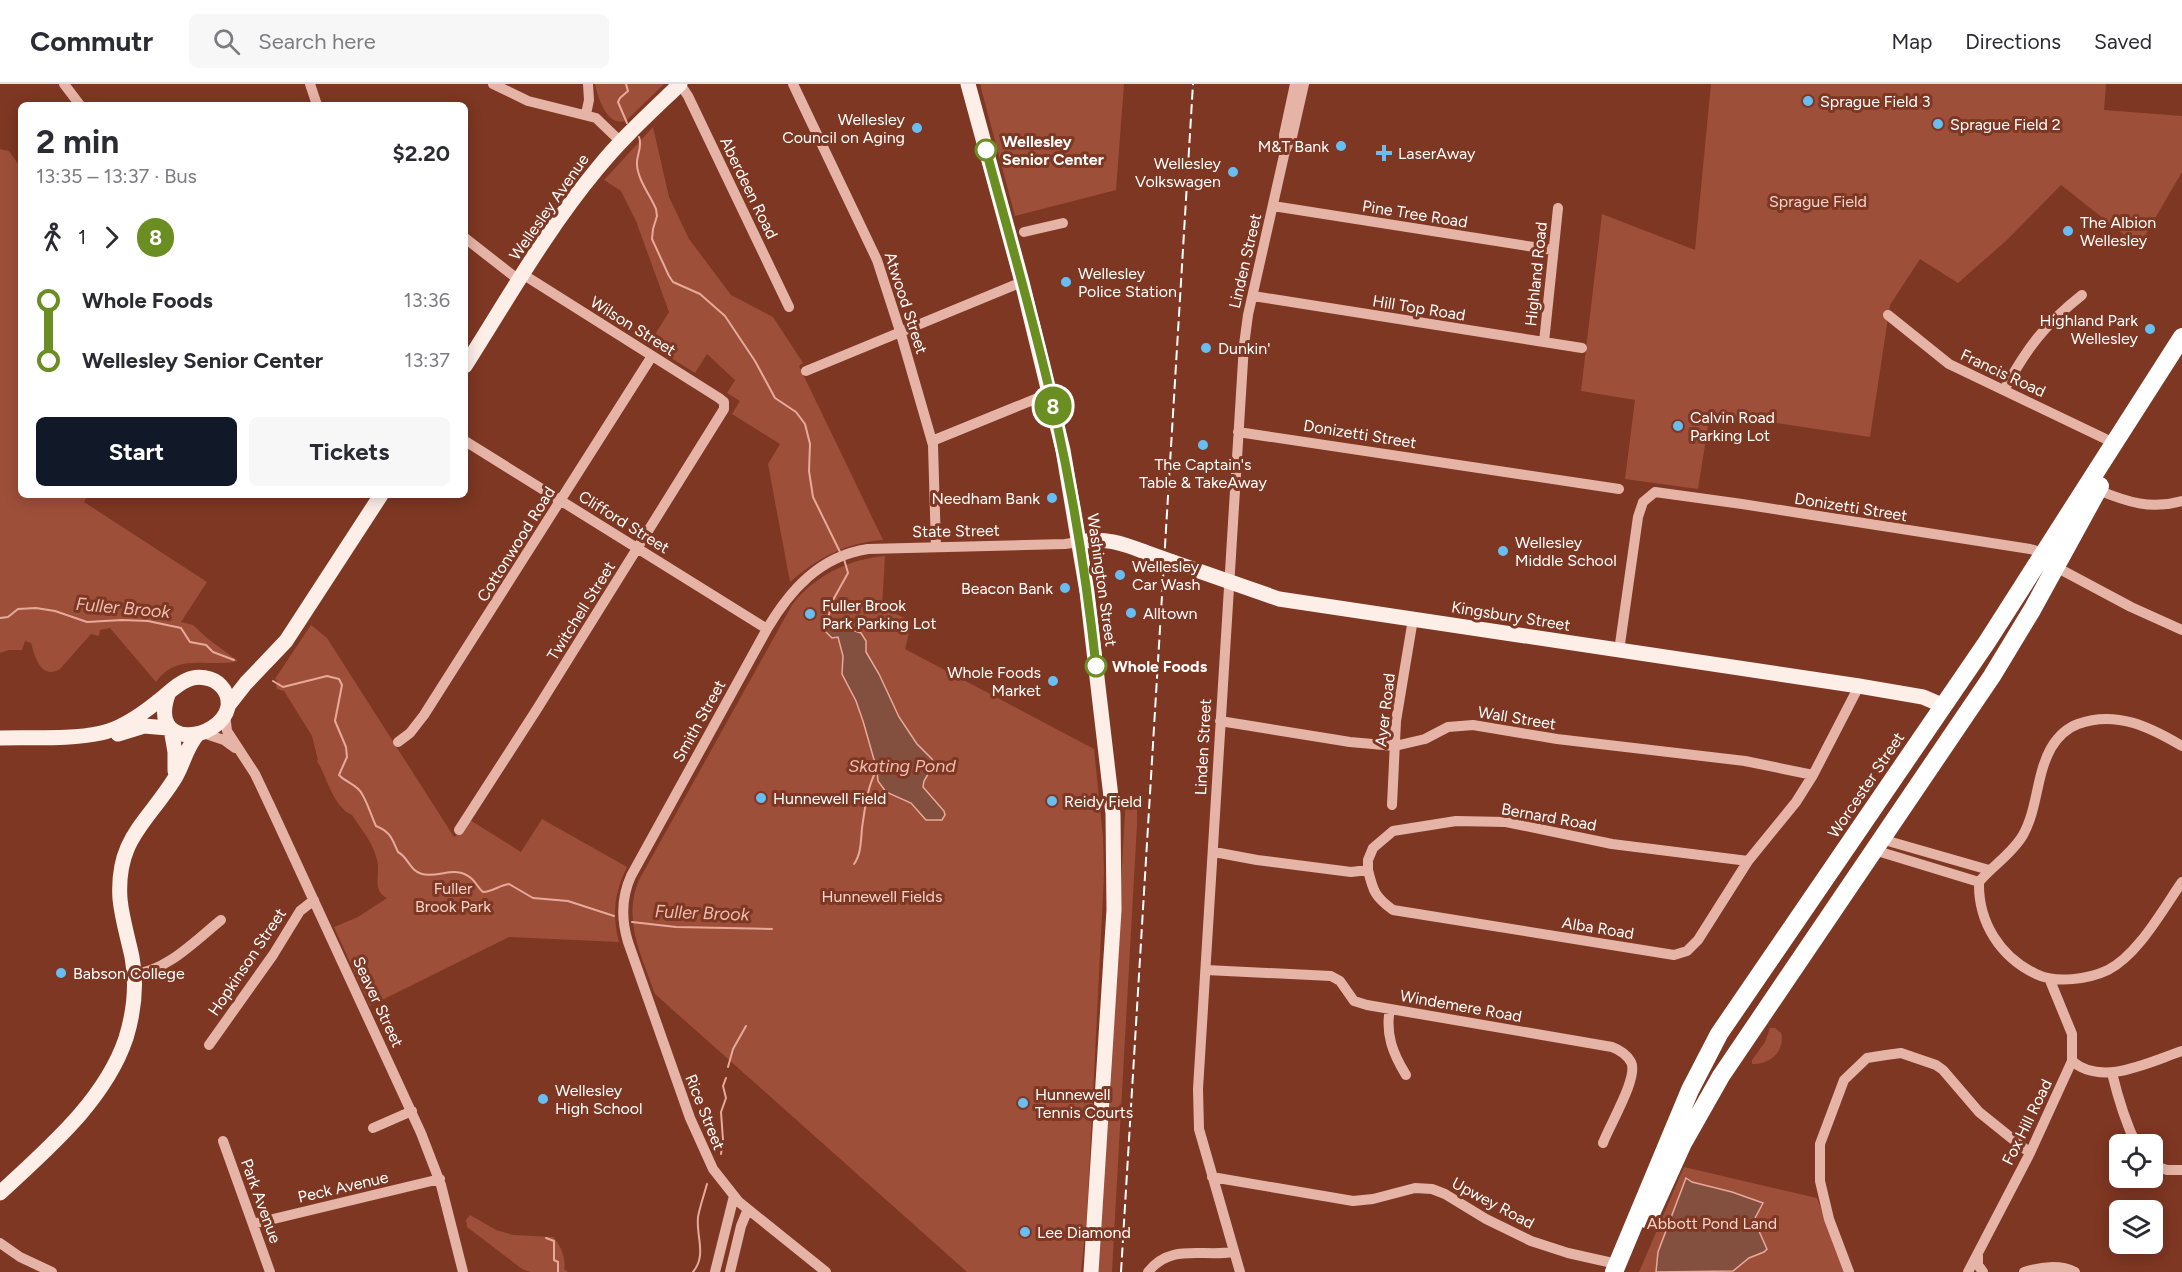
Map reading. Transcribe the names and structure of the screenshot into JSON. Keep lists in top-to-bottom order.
{
  "streets": {
    "highway": ["Worcester Street"],
    "main road": ["Wellesley Avenue", "Washington Street", "Kingsbury Street"],
    "street": [
      "Aberdeen Road",
      "Pine Tree Road",
      "Linden Street",
      "Highland Road",
      "Atwood Street",
      "Hill Top Road",
      "Wilson Street",
      "Francis Road",
      "Donizetti Street",
      "Clifford Street",
      "State Street",
      "Cottonwood Road",
      "Twitchell Street",
      "Ayer Road",
      "Wall Street",
      "Smith Street",
      "Bernard Road",
      "Alba Road",
      "Hopkinson Street",
      "Seaver Street",
      "Windemere Road",
      "Rice Street",
      "Fox Hill Road",
      "Peck Avenue",
      "Park Avenue",
      "Upwey Road"
    ]
  },
  "crossings": [
    ["Aberdeen Road", "Wellesley Avenue"],
    ["Wellesley Avenue", "Wilson Street"],
    ["Pine Tree Road", "Linden Street"],
    ["Pine Tree Road", "Highland Road"],
    ["Linden Street", "Hill Top Road"],
    ["Linden Street", "Donizetti Street"],
    ["Linden Street", "Kingsbury Street"],
    ["Linden Street", "Wall Street"],
    ["Linden Street", "Windemere Road"],
    ["Linden Street", "Upwey Road"],
    ["Highland Road", "Hill Top Road"],
    ["Atwood Street", "State Street"],
    ["Wilson Street", "Cottonwood Road"],
    ["Wilson Street", "Twitchell Street"],
    ["Francis Road", "Worcester Street"],
    ["Donizetti Street", "Kingsbury Street"],
    ["Donizetti Street", "Worcester Street"],
    ["Clifford Street", "Cottonwood Road"],
    ["Clifford Street", "Twitchell Street"],
    ["Clifford Street", "Smith Street"],
    ["State Street", "Washington Street"],
    ["State Street", "Kingsbury Street"],
    ["State Street", "Smith Street"],
    ["Washington Street", "Kingsbury Street"],
    ["Kingsbury Street", "Ayer Road"],
    ["Kingsbury Street", "Worcester Street"],
    ["Kingsbury Street", "Alba Road"],
    ["Ayer Road", "Wall Street"],
    ["Wall Street", "Alba Road"],
    ["Smith Street", "Rice Street"],
    ["Worcester Street", "Upwey Road"],
    ["Bernard Road", "Alba Road"],
    ["Hopkinson Street", "Seaver Street"],
    ["Seaver Street", "Peck Avenue"],
    ["Peck Avenue", "Park Avenue"]
  ],
  "water": ["Fuller Brook", "Skating Pond"],
  "parks": [
    "Sprague Field",
    "Fuller Brook Park",
    "Hunnewell Fields",
    "Abbott Pond Land"
  ],
  "places": {
    "other": [
      "Sprague Field 3",
      "Sprague Field 2",
      "Wellesley Council on Aging",
      "M&T Bank",
      "Wellesley Senior Center",
      "Wellesley Volkswagen",
      "The Albion Wellesley",
      "Wellesley Police Station",
      "Highland Park Wellesley",
      "Dunkin'",
      "Calvin Road Parking Lot",
      "The Captain's Table & TakeAway",
      "Needham Bank",
      "Wellesley Middle School",
      "Wellesley Car Wash",
      "Beacon Bank",
      "Alltown",
      "Fuller Brook Park Parking Lot",
      "Whole Foods",
      "Whole Foods Market",
      "Hunnewell Field",
      "Reidy Field",
      "Babson College",
      "Wellesley High School",
      "Hunnewell Tennis Courts",
      "Lee Diamond"
    ],
    "health": ["LaserAway"]
  },
  "lines": ["bus line 8"],
  "page": {
    "header": "Commutr",
    "search": "Search here",
    "nav": ["Map", "Directions", "Saved"],
    "on_map": "8",
    "heading": ["2 min", "13:35 – 13:37 · Bus", "$2.20"],
    "legs": ["1", "8"],
    "list": [
      {
        "name": "Whole Foods",
        "value": "13:36"
      },
      {
        "name": "Wellesley Senior Center",
        "value": "13:37"
      }
    ],
    "buttons": ["Start", "Tickets"]
  }
}
